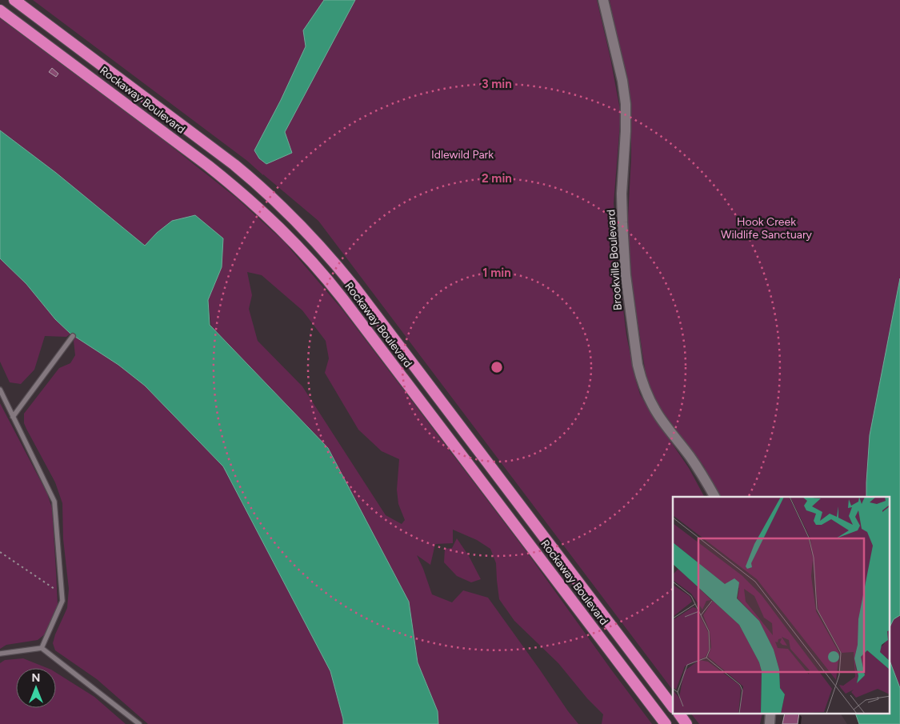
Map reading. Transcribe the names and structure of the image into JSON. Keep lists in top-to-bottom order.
{
  "streets": {
    "highway": ["Rockaway Boulevard"],
    "street": ["Brookville Boulevard"]
  },
  "parks": ["Idlewild Park", "Hook Creek Wildlife Sanctuary"],
  "north": "top",
  "rings": ["3 min", "2 min", "1 min"]
}
